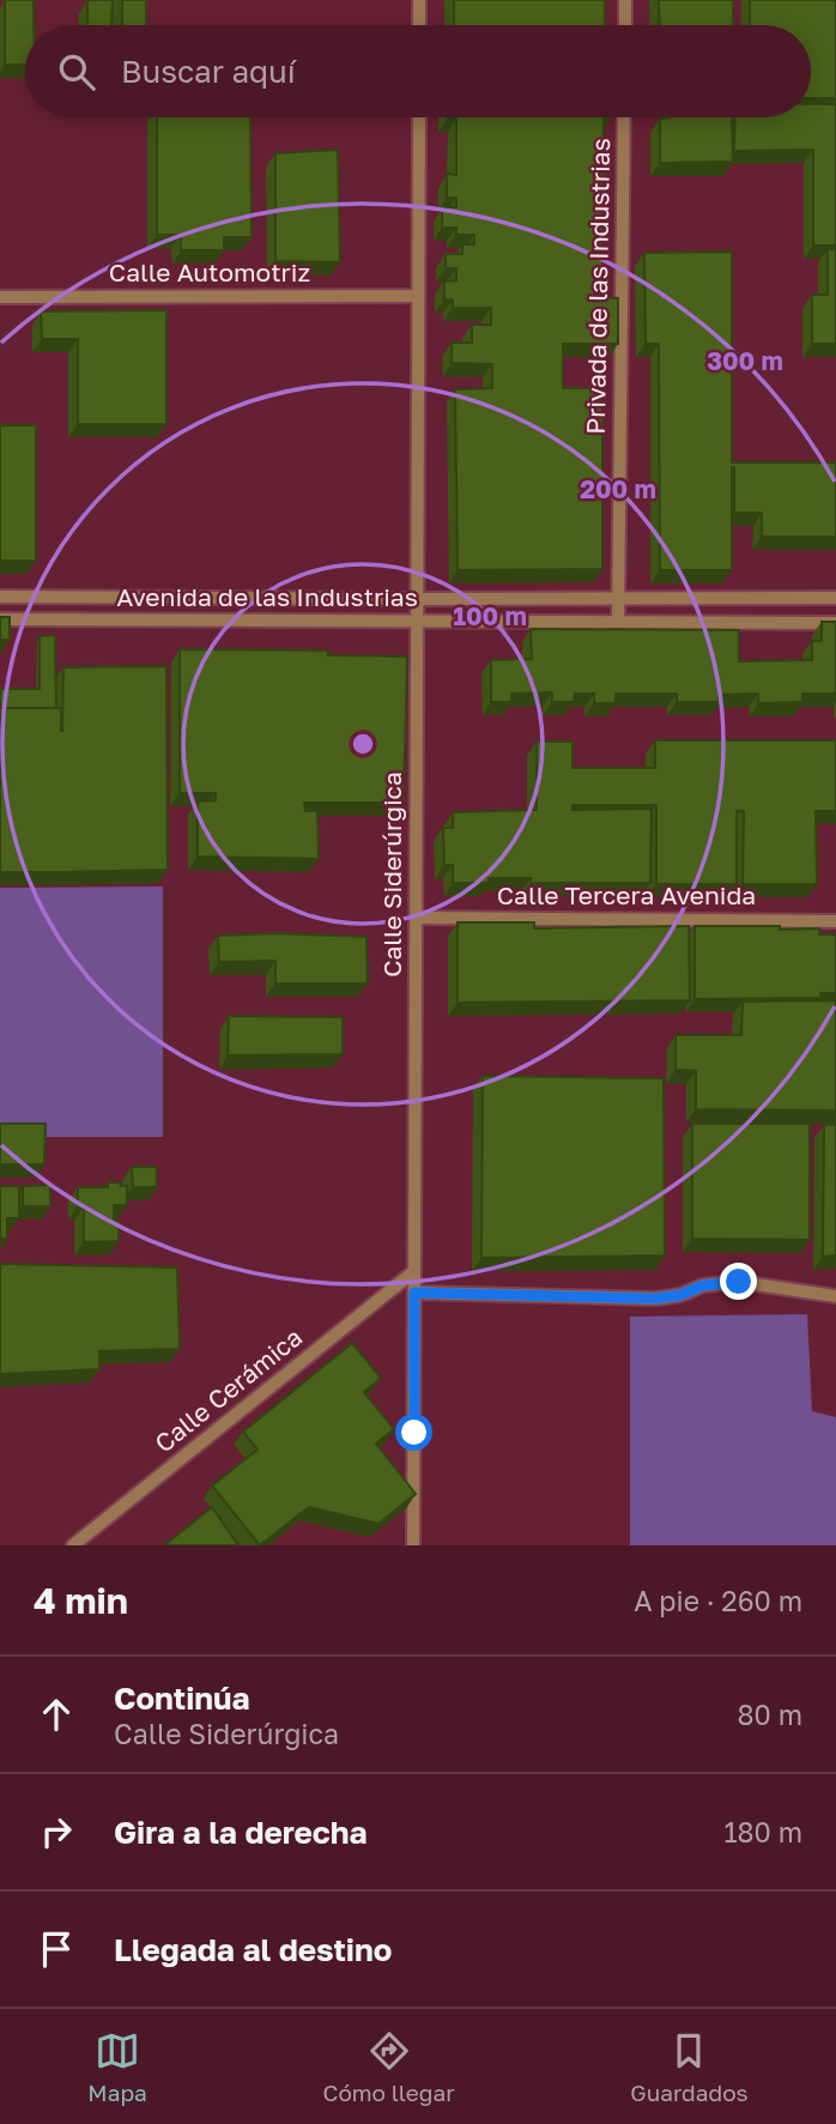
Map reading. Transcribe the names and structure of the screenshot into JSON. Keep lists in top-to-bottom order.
{
  "streets": {
    "street": [
      "Calle Automotriz",
      "Privada de las Industrias",
      "Avenida de las Industrias",
      "Calle Siderúrgica",
      "Calle Tercera Avenida",
      "Calle Cerámica"
    ]
  },
  "crossings": [
    ["Calle Automotriz", "Calle Siderúrgica"],
    ["Privada de las Industrias", "Avenida de las Industrias"],
    ["Avenida de las Industrias", "Calle Siderúrgica"],
    ["Calle Siderúrgica", "Calle Tercera Avenida"],
    ["Calle Siderúrgica", "Calle Cerámica"]
  ],
  "page": {
    "search": "Buscar aquí",
    "heading": ["4 min", "A pie · 260 m"],
    "list": [
      ["Continúa", "Calle Siderúrgica", "80 m"],
      ["Gira a la derecha", "180 m"],
      "Llegada al destino"
    ],
    "nav": ["Mapa", "Cómo llegar", "Guardados"]
  },
  "rings": ["300 m", "200 m", "100 m"]
}
